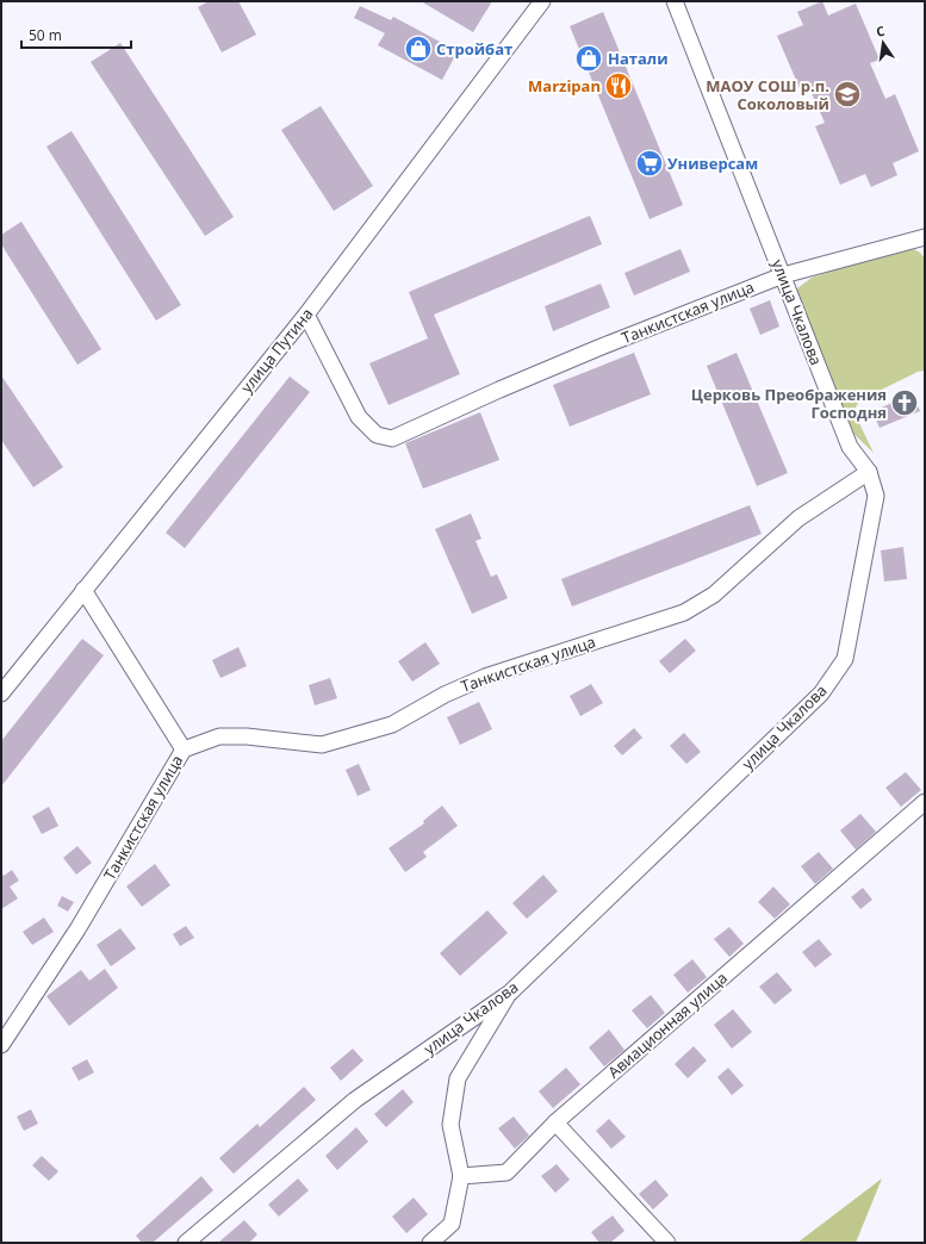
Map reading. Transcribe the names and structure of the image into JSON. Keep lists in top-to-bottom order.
{
  "streets": {
    "street": [
      "Танкистская улица",
      "улица Чкалова",
      "улица Путина",
      "Авиационная улица"
    ]
  },
  "crossings": [
    ["Танкистская улица", "улица Чкалова"],
    ["Танкистская улица", "улица Путина"]
  ],
  "places": {
    "shop": ["Стройбат", "Натали"],
    "restaurant": ["Marzipan"],
    "school or university": ["МАОУ СОШ р.п. Соколовый"],
    "supermarket": ["Универсам"],
    "church": ["Церковь Преображения Господня"]
  },
  "scale_bar": "50 m",
  "north": "top"
}
